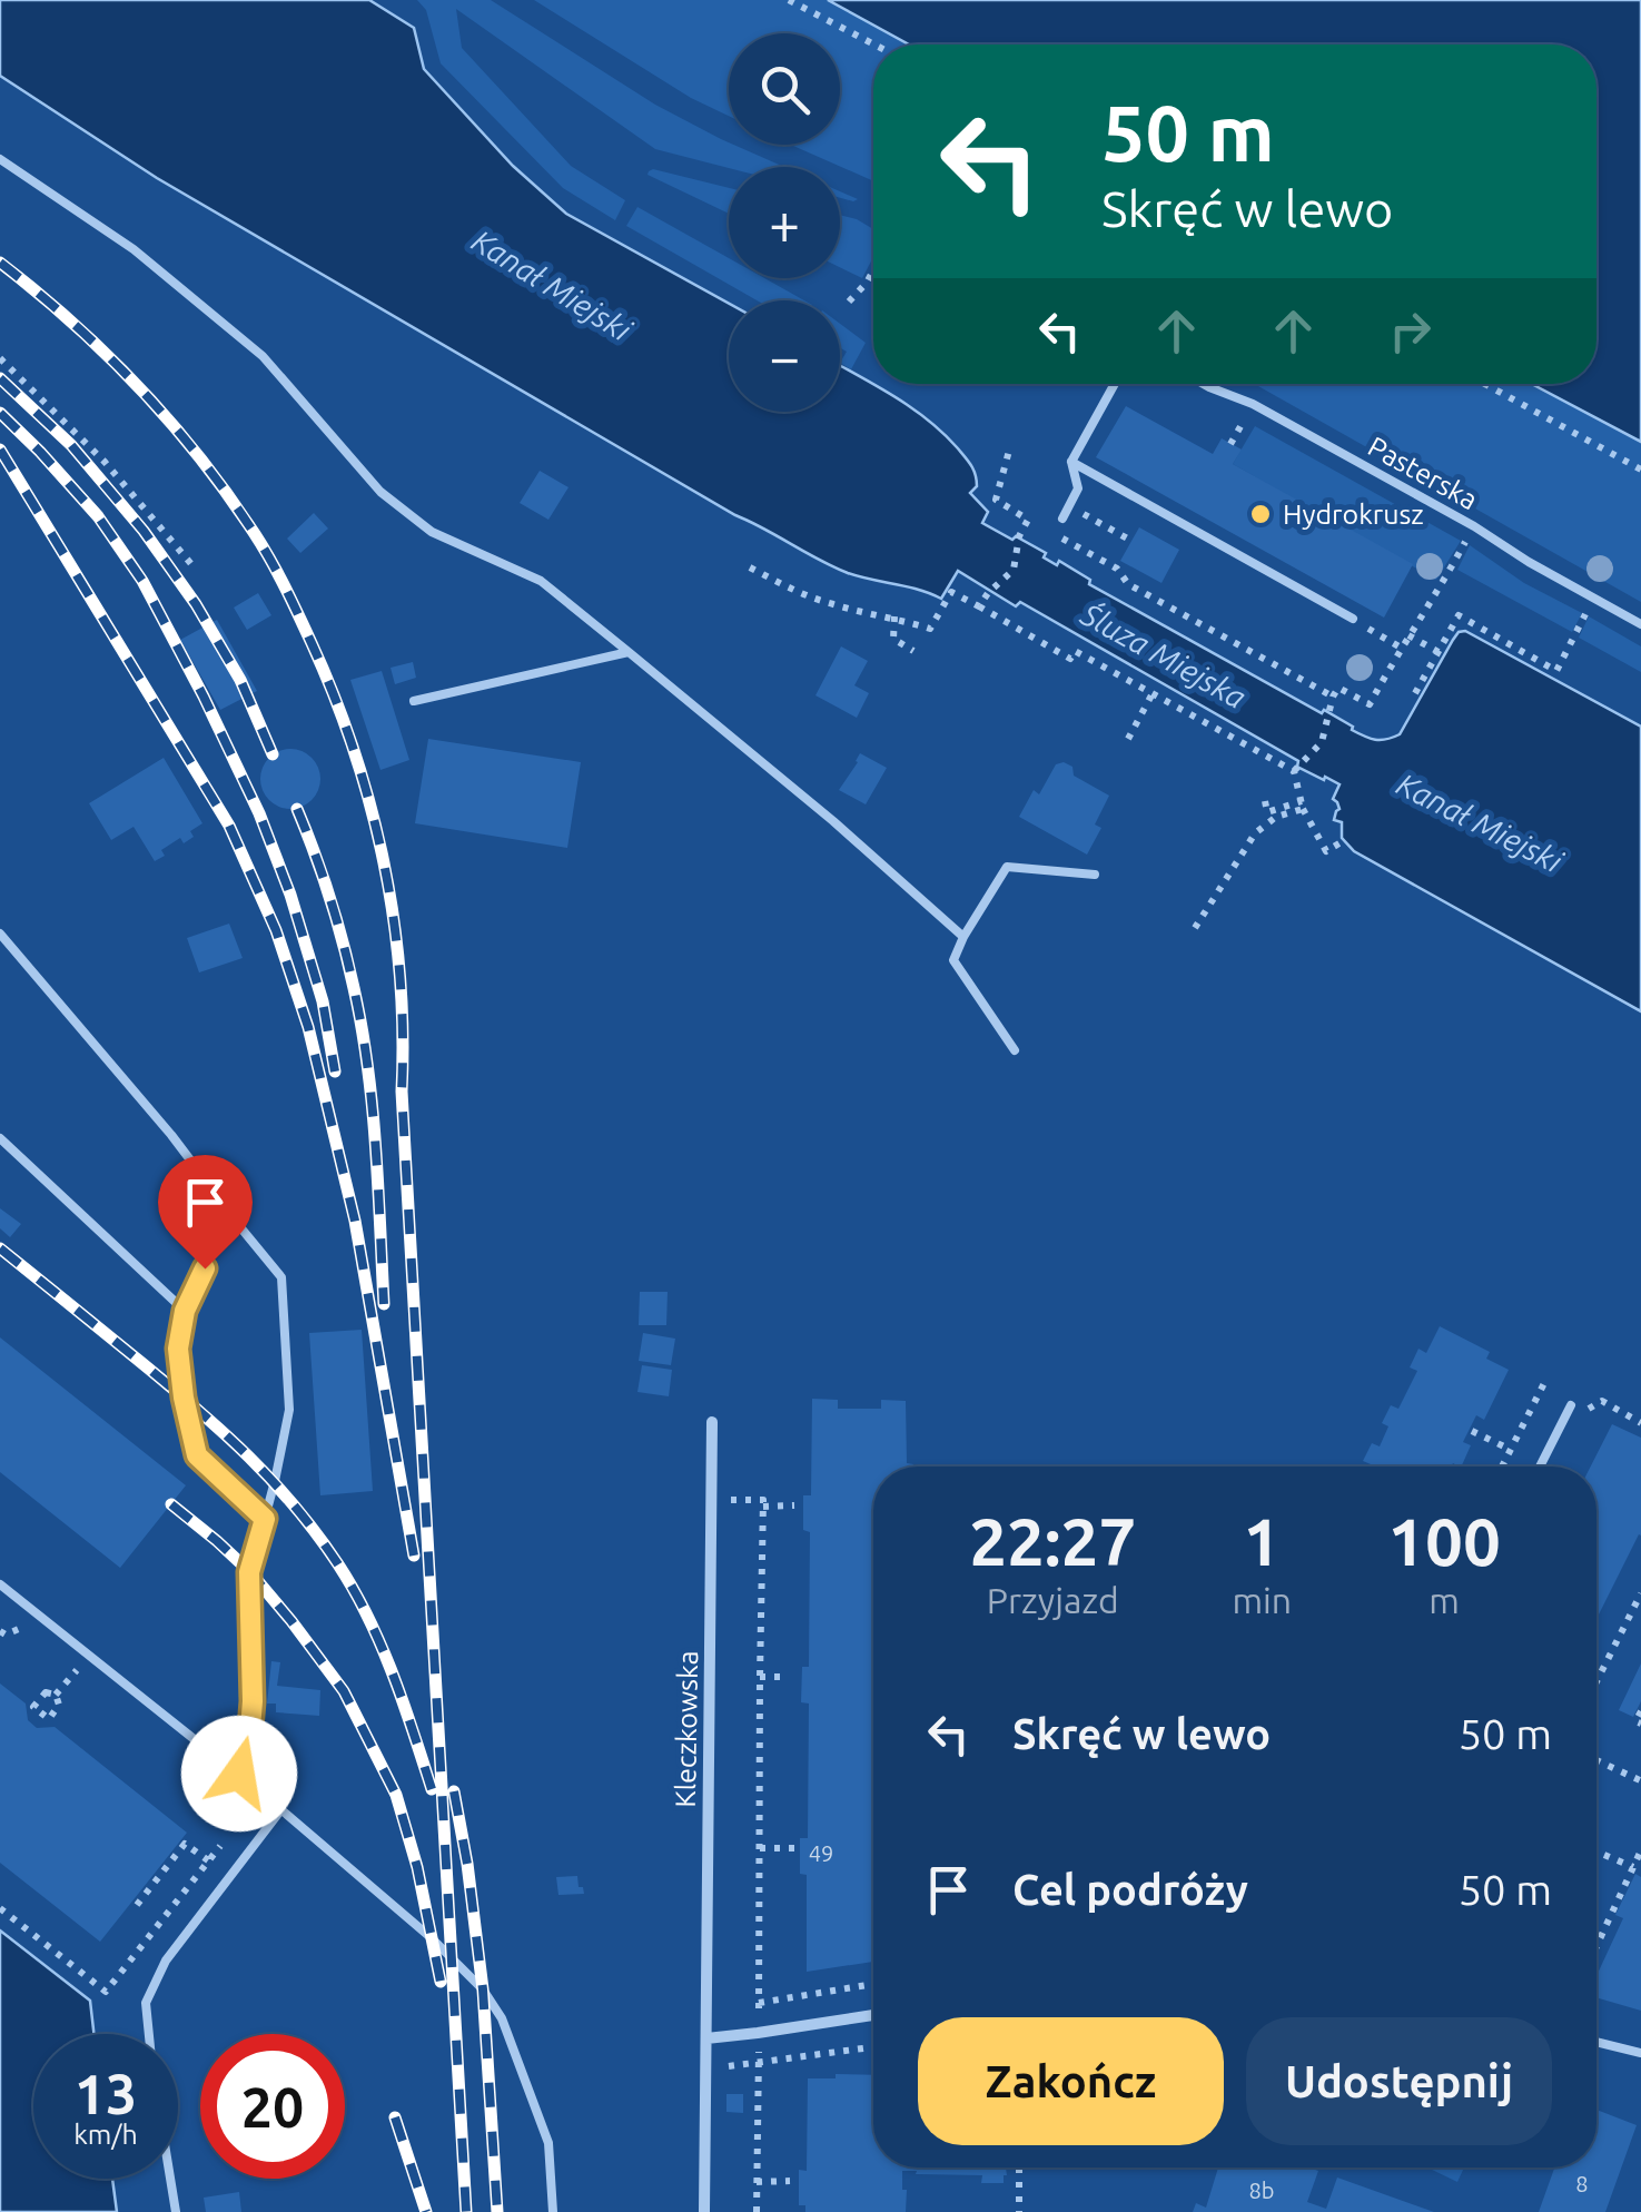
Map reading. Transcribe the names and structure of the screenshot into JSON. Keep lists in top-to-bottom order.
{
  "streets": {
    "street": ["Kleczkowska"],
    "lane": ["Pasterska"]
  },
  "water": ["Kanał Miejski", "Śluza Miejska"],
  "places": ["Hydrokrusz"],
  "house_numbers": ["49", "8", "8b"],
  "page": {
    "map_buttons": ["+", "−"],
    "turn": ["50 m", "Skręć w lewo"],
    "eta": [
      "22:27",
      "Przyjazd",
      "1",
      "min",
      "100",
      "m"
    ],
    "list": [
      {
        "name": "Skręć w lewo",
        "value": "50 m"
      },
      {
        "name": "Cel podróży",
        "value": "50 m"
      }
    ],
    "buttons": ["Zakończ", "Udostępnij"],
    "speed": "13 km/h",
    "limit": "20"
  }
}
